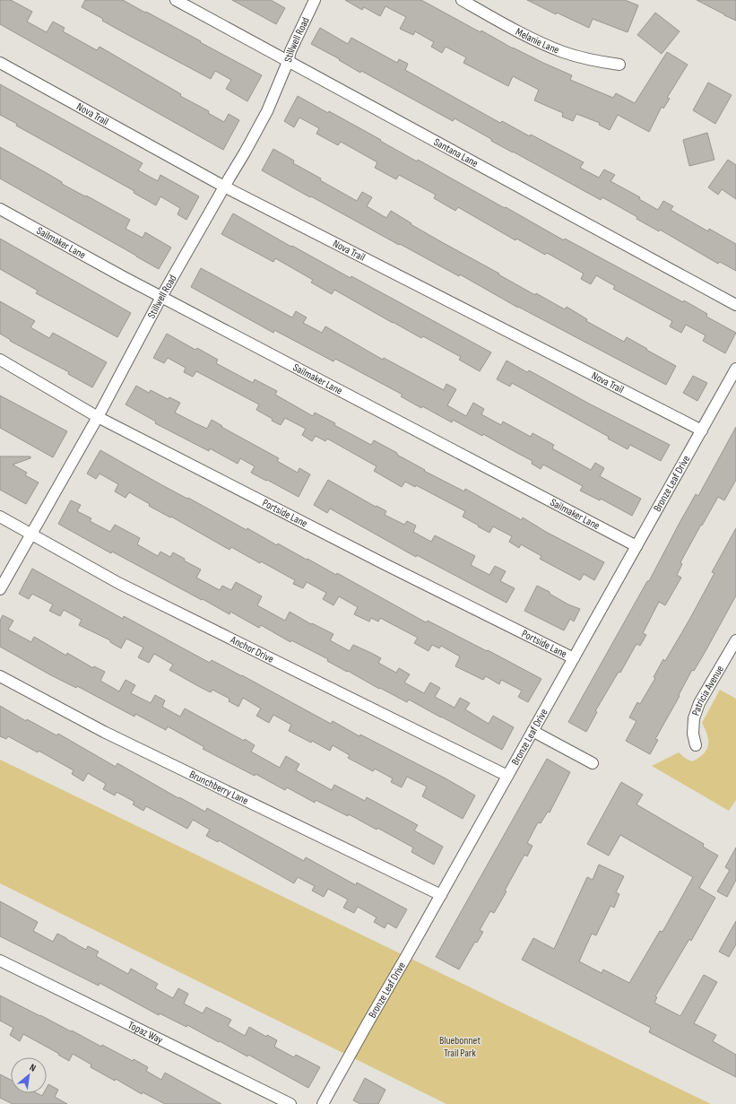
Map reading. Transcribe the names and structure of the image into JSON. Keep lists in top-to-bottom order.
{
  "streets": {
    "street": [
      "Melanie Lane",
      "Stillwell Road",
      "Nova Trail",
      "Santana Lane",
      "Sailmaker Lane",
      "Bronze Leaf Drive",
      "Portside Lane",
      "Anchor Drive",
      "Patricia Avenue",
      "Brunchberry Lane",
      "Topaz Way"
    ]
  },
  "crossings": [
    ["Stillwell Road", "Nova Trail"],
    ["Stillwell Road", "Santana Lane"],
    ["Stillwell Road", "Sailmaker Lane"],
    ["Stillwell Road", "Portside Lane"],
    ["Stillwell Road", "Anchor Drive"],
    ["Nova Trail", "Bronze Leaf Drive"],
    ["Sailmaker Lane", "Bronze Leaf Drive"],
    ["Bronze Leaf Drive", "Portside Lane"],
    ["Bronze Leaf Drive", "Anchor Drive"],
    ["Bronze Leaf Drive", "Brunchberry Lane"]
  ],
  "parks": ["Bluebonnet Trail Park"],
  "north": "top right"
}
